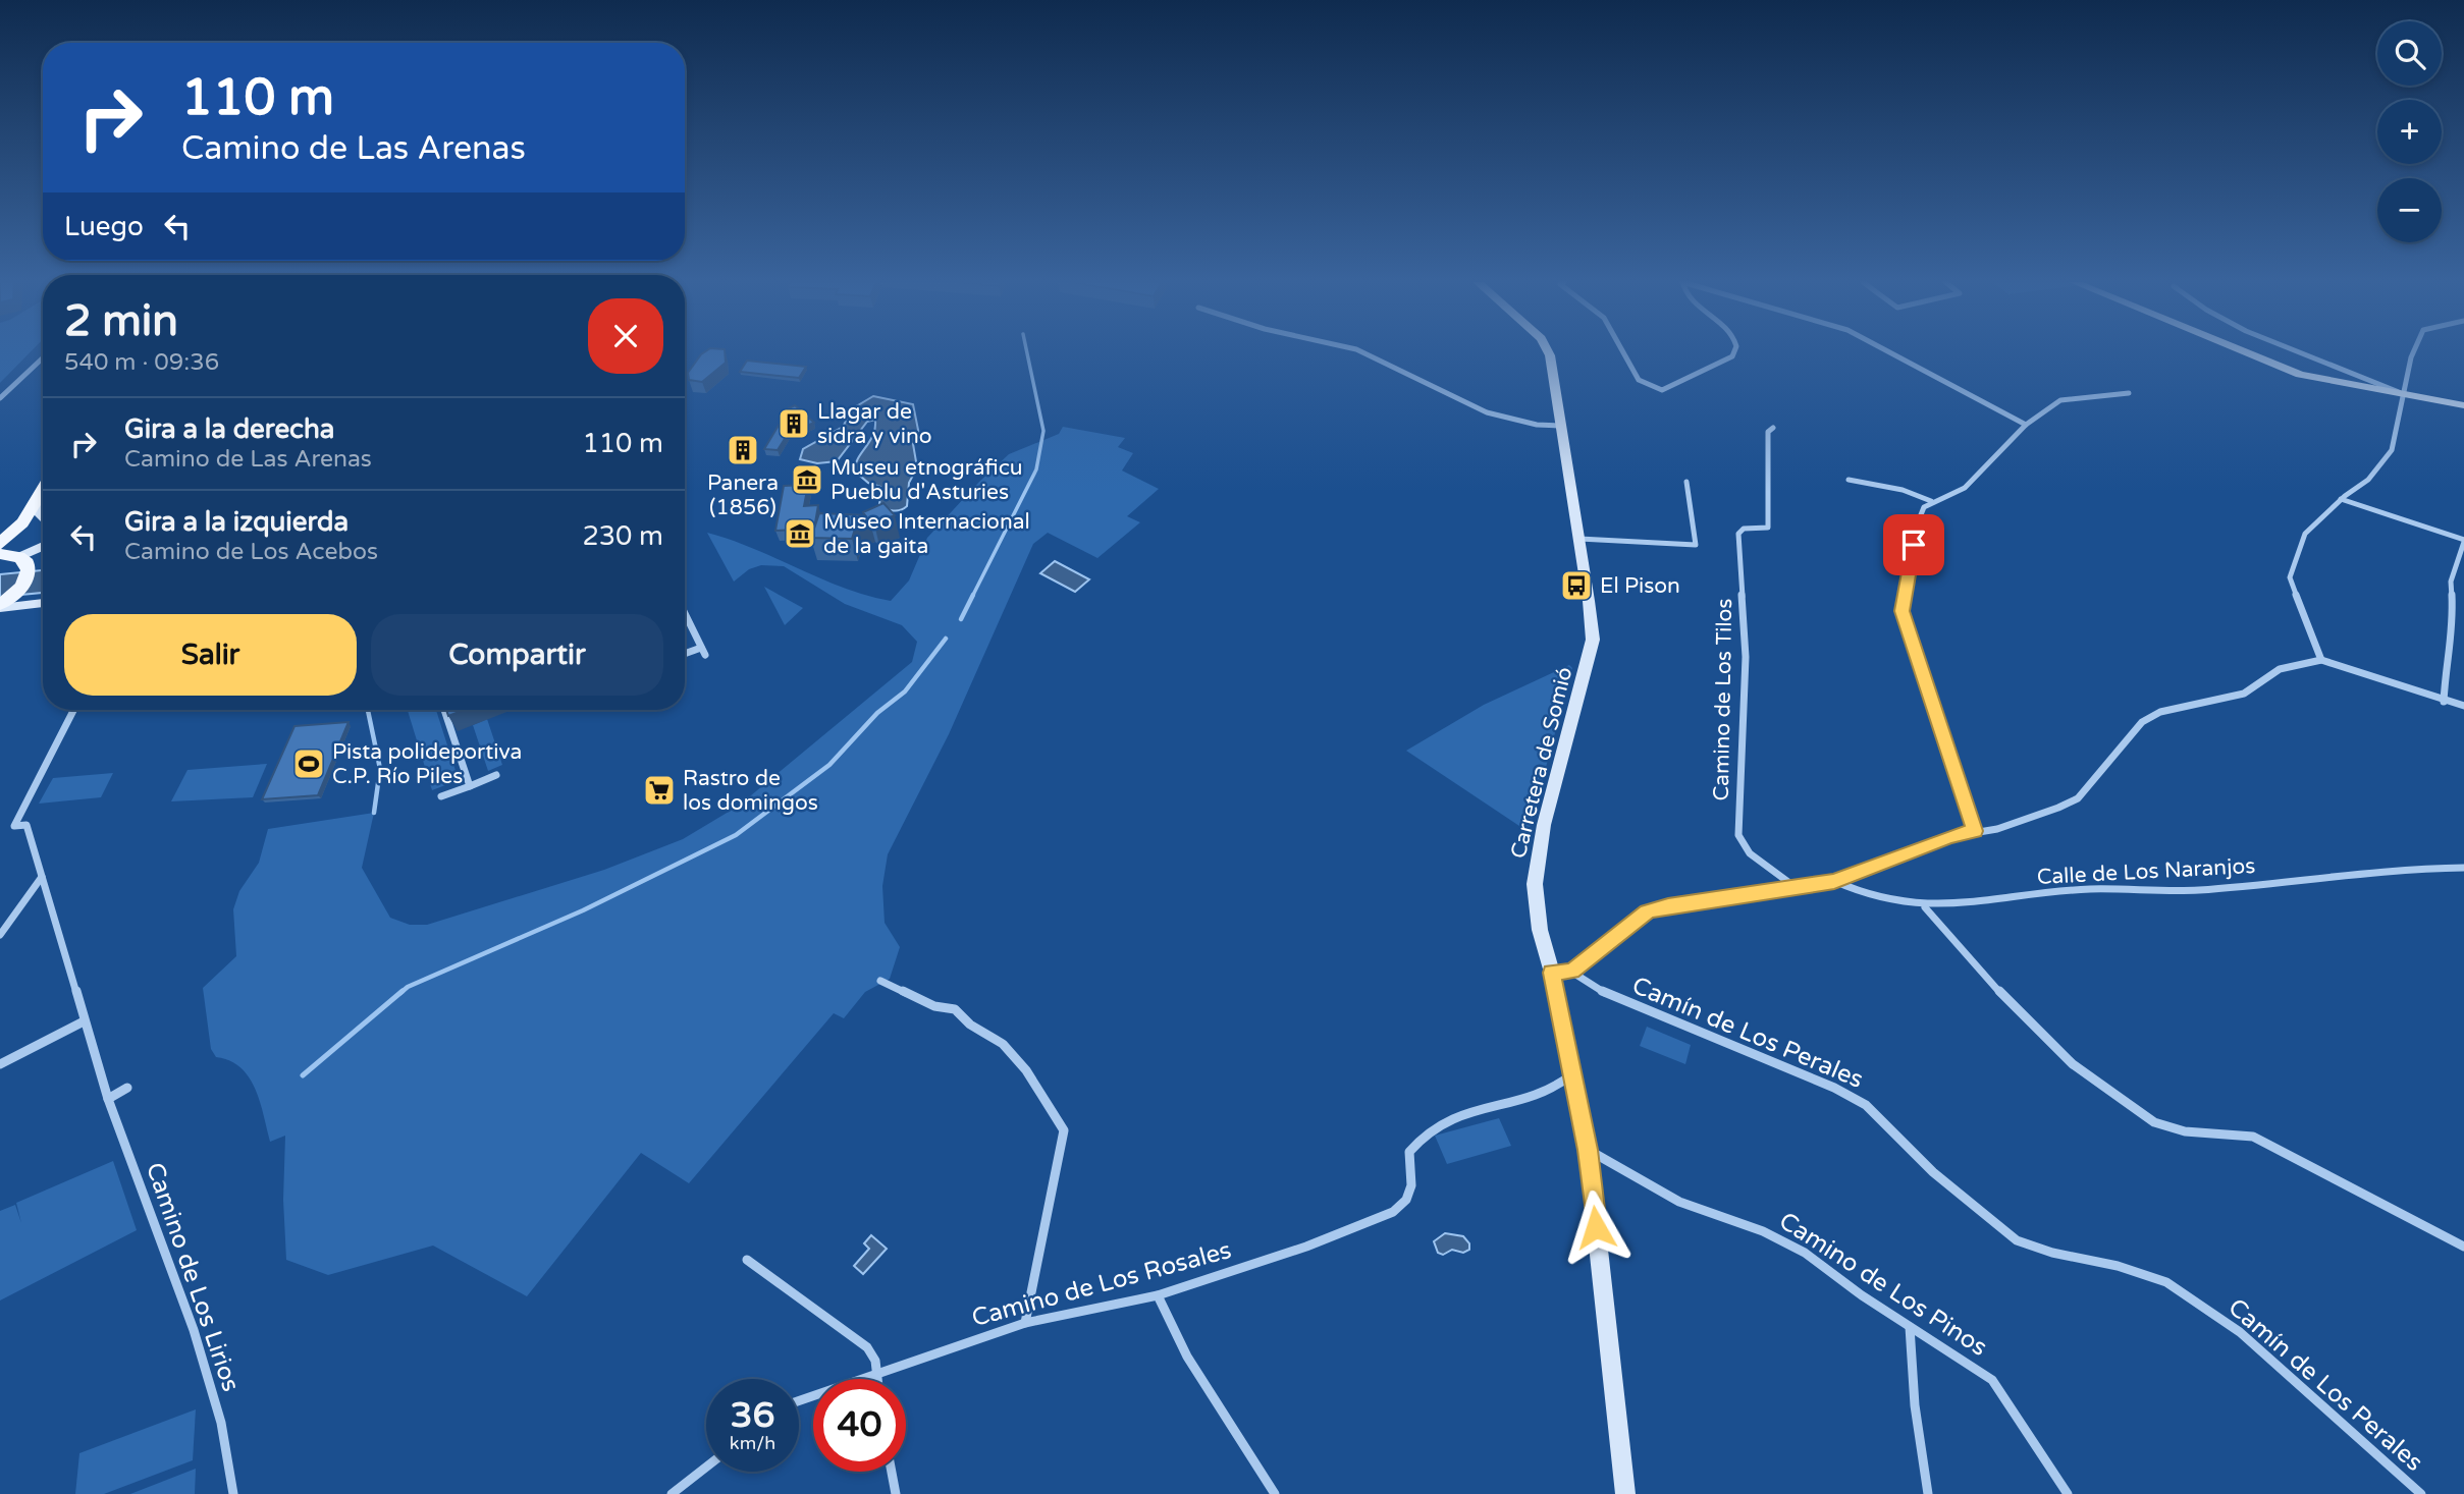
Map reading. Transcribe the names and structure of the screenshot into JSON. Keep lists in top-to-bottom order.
{
  "streets": {
    "street": [
      "Camino de Los Tilos",
      "Carretera de Somió",
      "Calle de Los Naranjos",
      "Camín de Los Perales",
      "Camino de Los Lirios",
      "Camino de Los Rosales",
      "Camino de Los Pinos"
    ]
  },
  "crossings": [
    ["Carretera de Somió", "Camino de Los Rosales"],
    ["Carretera de Somió", "Camino de Los Pinos"]
  ],
  "places": {
    "building": ["Llagar de sidra y vino", "Panera (1856)"],
    "museum": ["Museu etnográficu Pueblu d'Asturies", "Museo Internacional de la gaita"],
    "bus stop": ["El Pison"],
    "sports": ["Pista polideportiva C.P. Río Piles"],
    "supermarket": ["Rastro de los domingos"]
  },
  "page": {
    "map_buttons": ["+", "−"],
    "turn": ["110 m", "Camino de Las Arenas"],
    "then": "Luego",
    "heading": ["2 min", "540 m · 09:36"],
    "list": [
      {
        "name": "Gira a la derecha",
        "note": "Camino de Las Arenas",
        "value": "110 m"
      },
      {
        "name": "Gira a la izquierda",
        "note": "Camino de Los Acebos",
        "value": "230 m"
      }
    ],
    "buttons": ["Salir", "Compartir"],
    "speed": "36 km/h",
    "limit": "40"
  }
}
